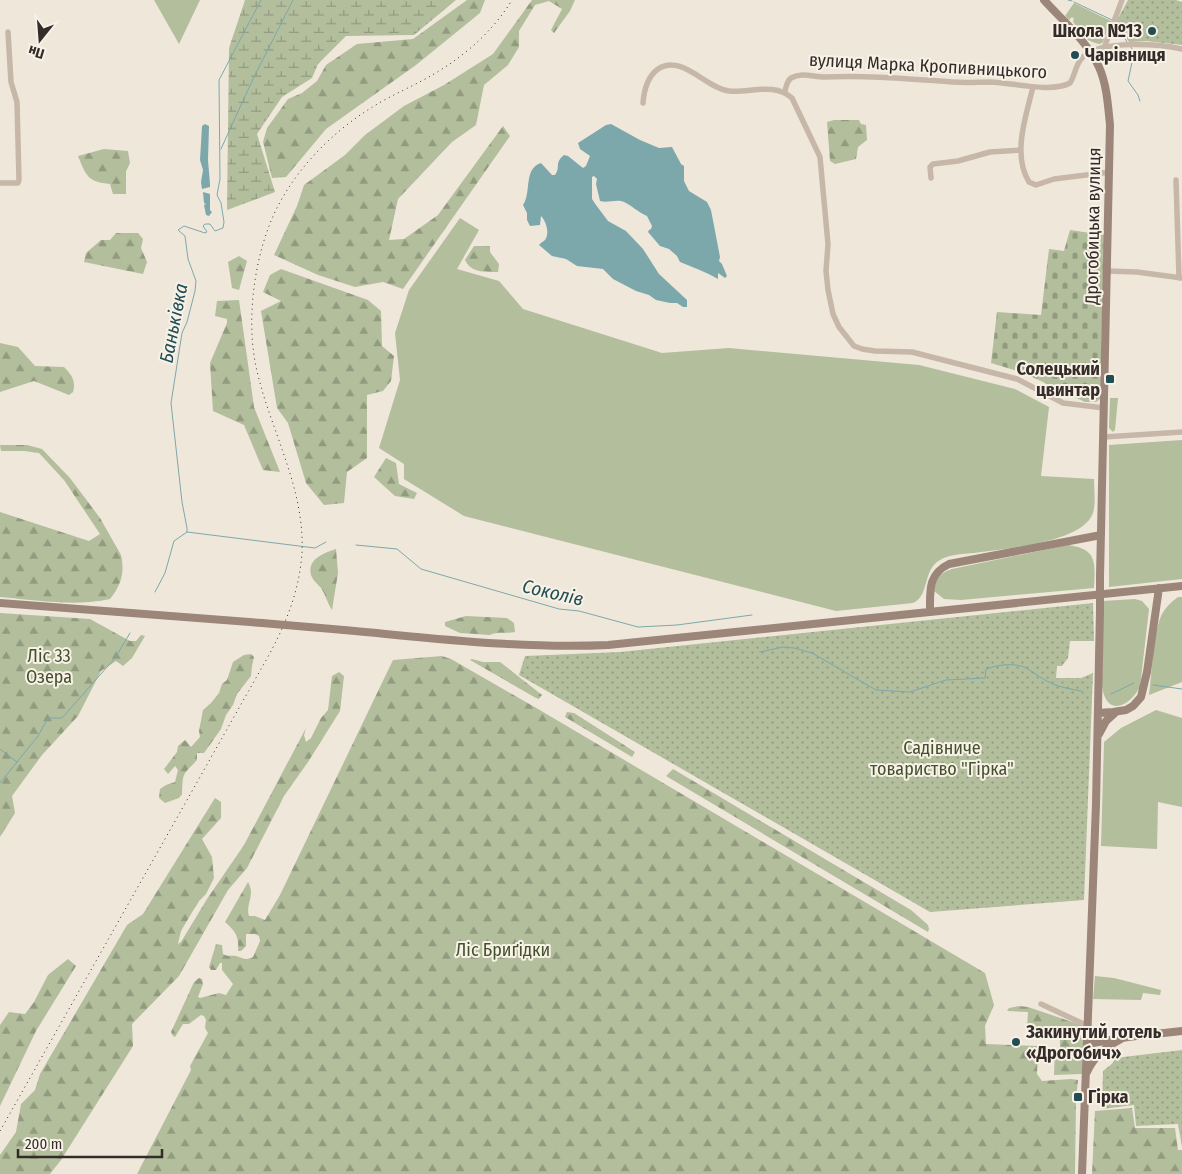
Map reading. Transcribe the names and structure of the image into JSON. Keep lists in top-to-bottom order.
{
  "streets": {
    "street": ["вулиця Марка Кропивницького", "Дрогобицька вулиця"]
  },
  "crossings": [
    ["вулиця Марка Кропивницького", "Дрогобицька вулиця"]
  ],
  "water": ["Баньківка", "Соколів"],
  "parks": ["Ліс 33 Озера", "Садівниче товариство \"Гірка\"", "Ліс Бриґідки"],
  "places": {
    "other": ["Школа №13", "Чарівниця", "Закинутий готель «Дрогобич»"],
    "transit": ["Солецький цвинтар", "Гірка"]
  },
  "scale_bar": "200 m",
  "north": "bottom"
}
